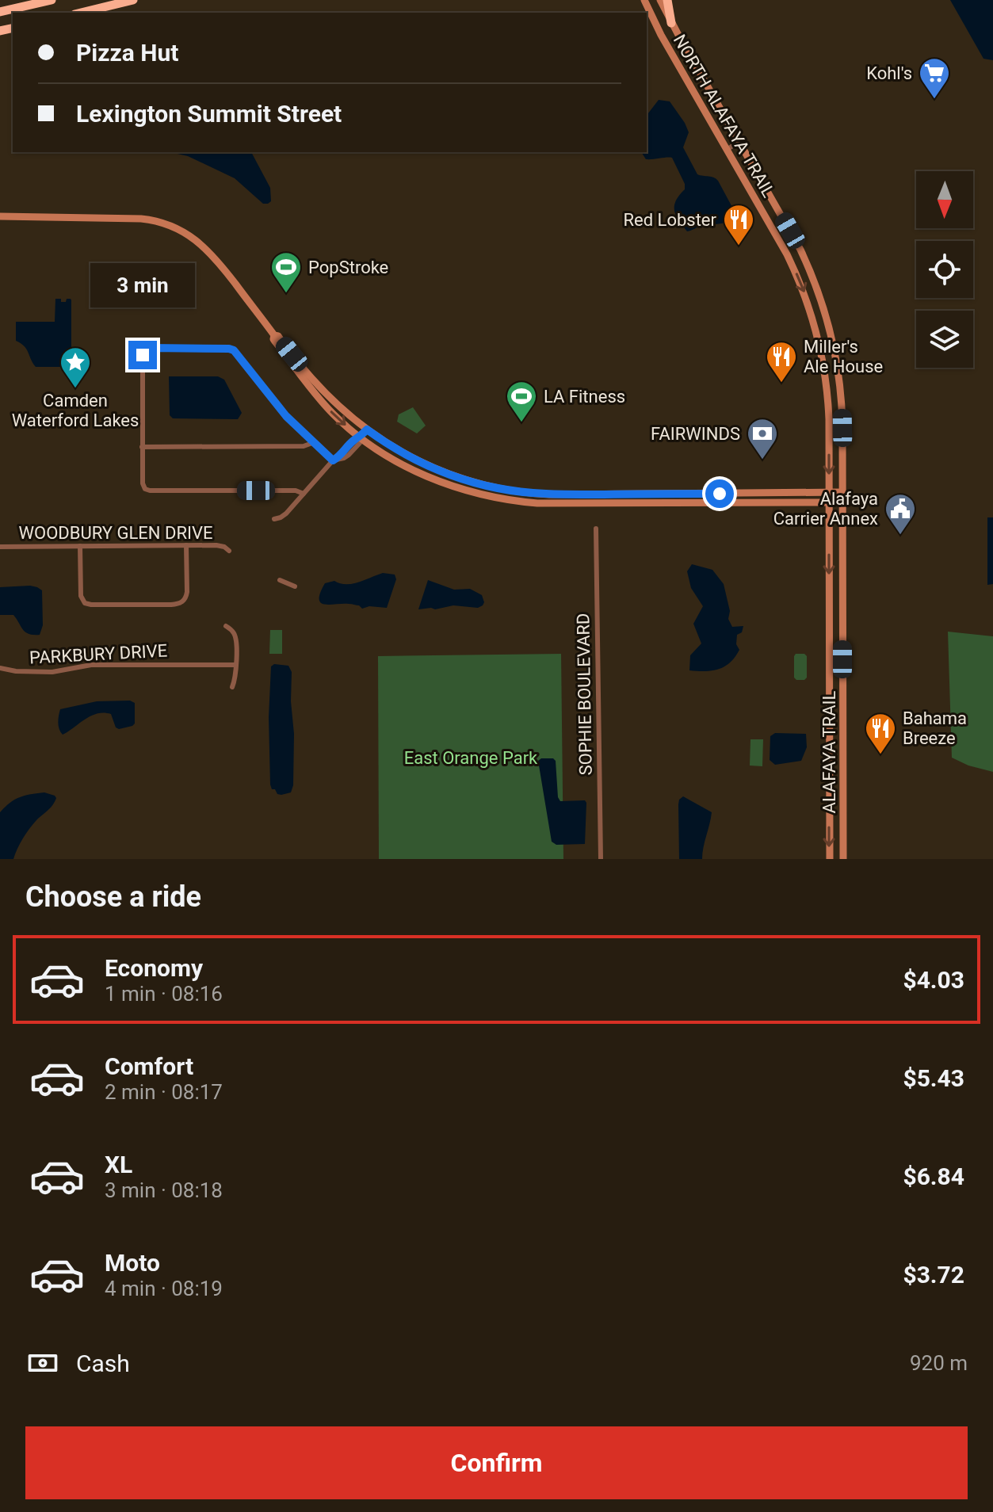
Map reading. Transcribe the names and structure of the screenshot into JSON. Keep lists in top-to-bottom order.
{
  "streets": {
    "main road": ["NORTH ALAFAYA TRAIL", "ALAFAYA TRAIL"],
    "street": ["WOODBURY GLEN DRIVE", "PARKBURY DRIVE", "SOPHIE BOULEVARD"]
  },
  "crossings": [
    ["NORTH ALAFAYA TRAIL", "ALAFAYA TRAIL"]
  ],
  "parks": ["East Orange Park"],
  "places": {
    "supermarket": ["Kohl's"],
    "restaurant": ["Red Lobster", "Miller's Ale House", "Bahama Breeze"],
    "sports": ["PopStroke", "LA Fitness"],
    "place": ["Camden Waterford Lakes"],
    "bank": ["FAIRWINDS"],
    "public building": ["Alafaya Carrier Annex"]
  },
  "north": "bottom",
  "page": {
    "banner": ["Pizza Hut", "Lexington Summit Street"],
    "bubble": "3 min",
    "heading": "Choose a ride",
    "list": [
      {
        "name": "Economy",
        "note": "1 min · 08:16",
        "value": "$4.03"
      },
      {
        "name": "Comfort",
        "note": "2 min · 08:17",
        "value": "$5.43"
      },
      {
        "name": "XL",
        "note": "3 min · 08:18",
        "value": "$6.84"
      },
      {
        "name": "Moto",
        "note": "4 min · 08:19",
        "value": "$3.72"
      }
    ],
    "pay": ["Cash", "920 m"],
    "buttons": "Confirm"
  }
}
